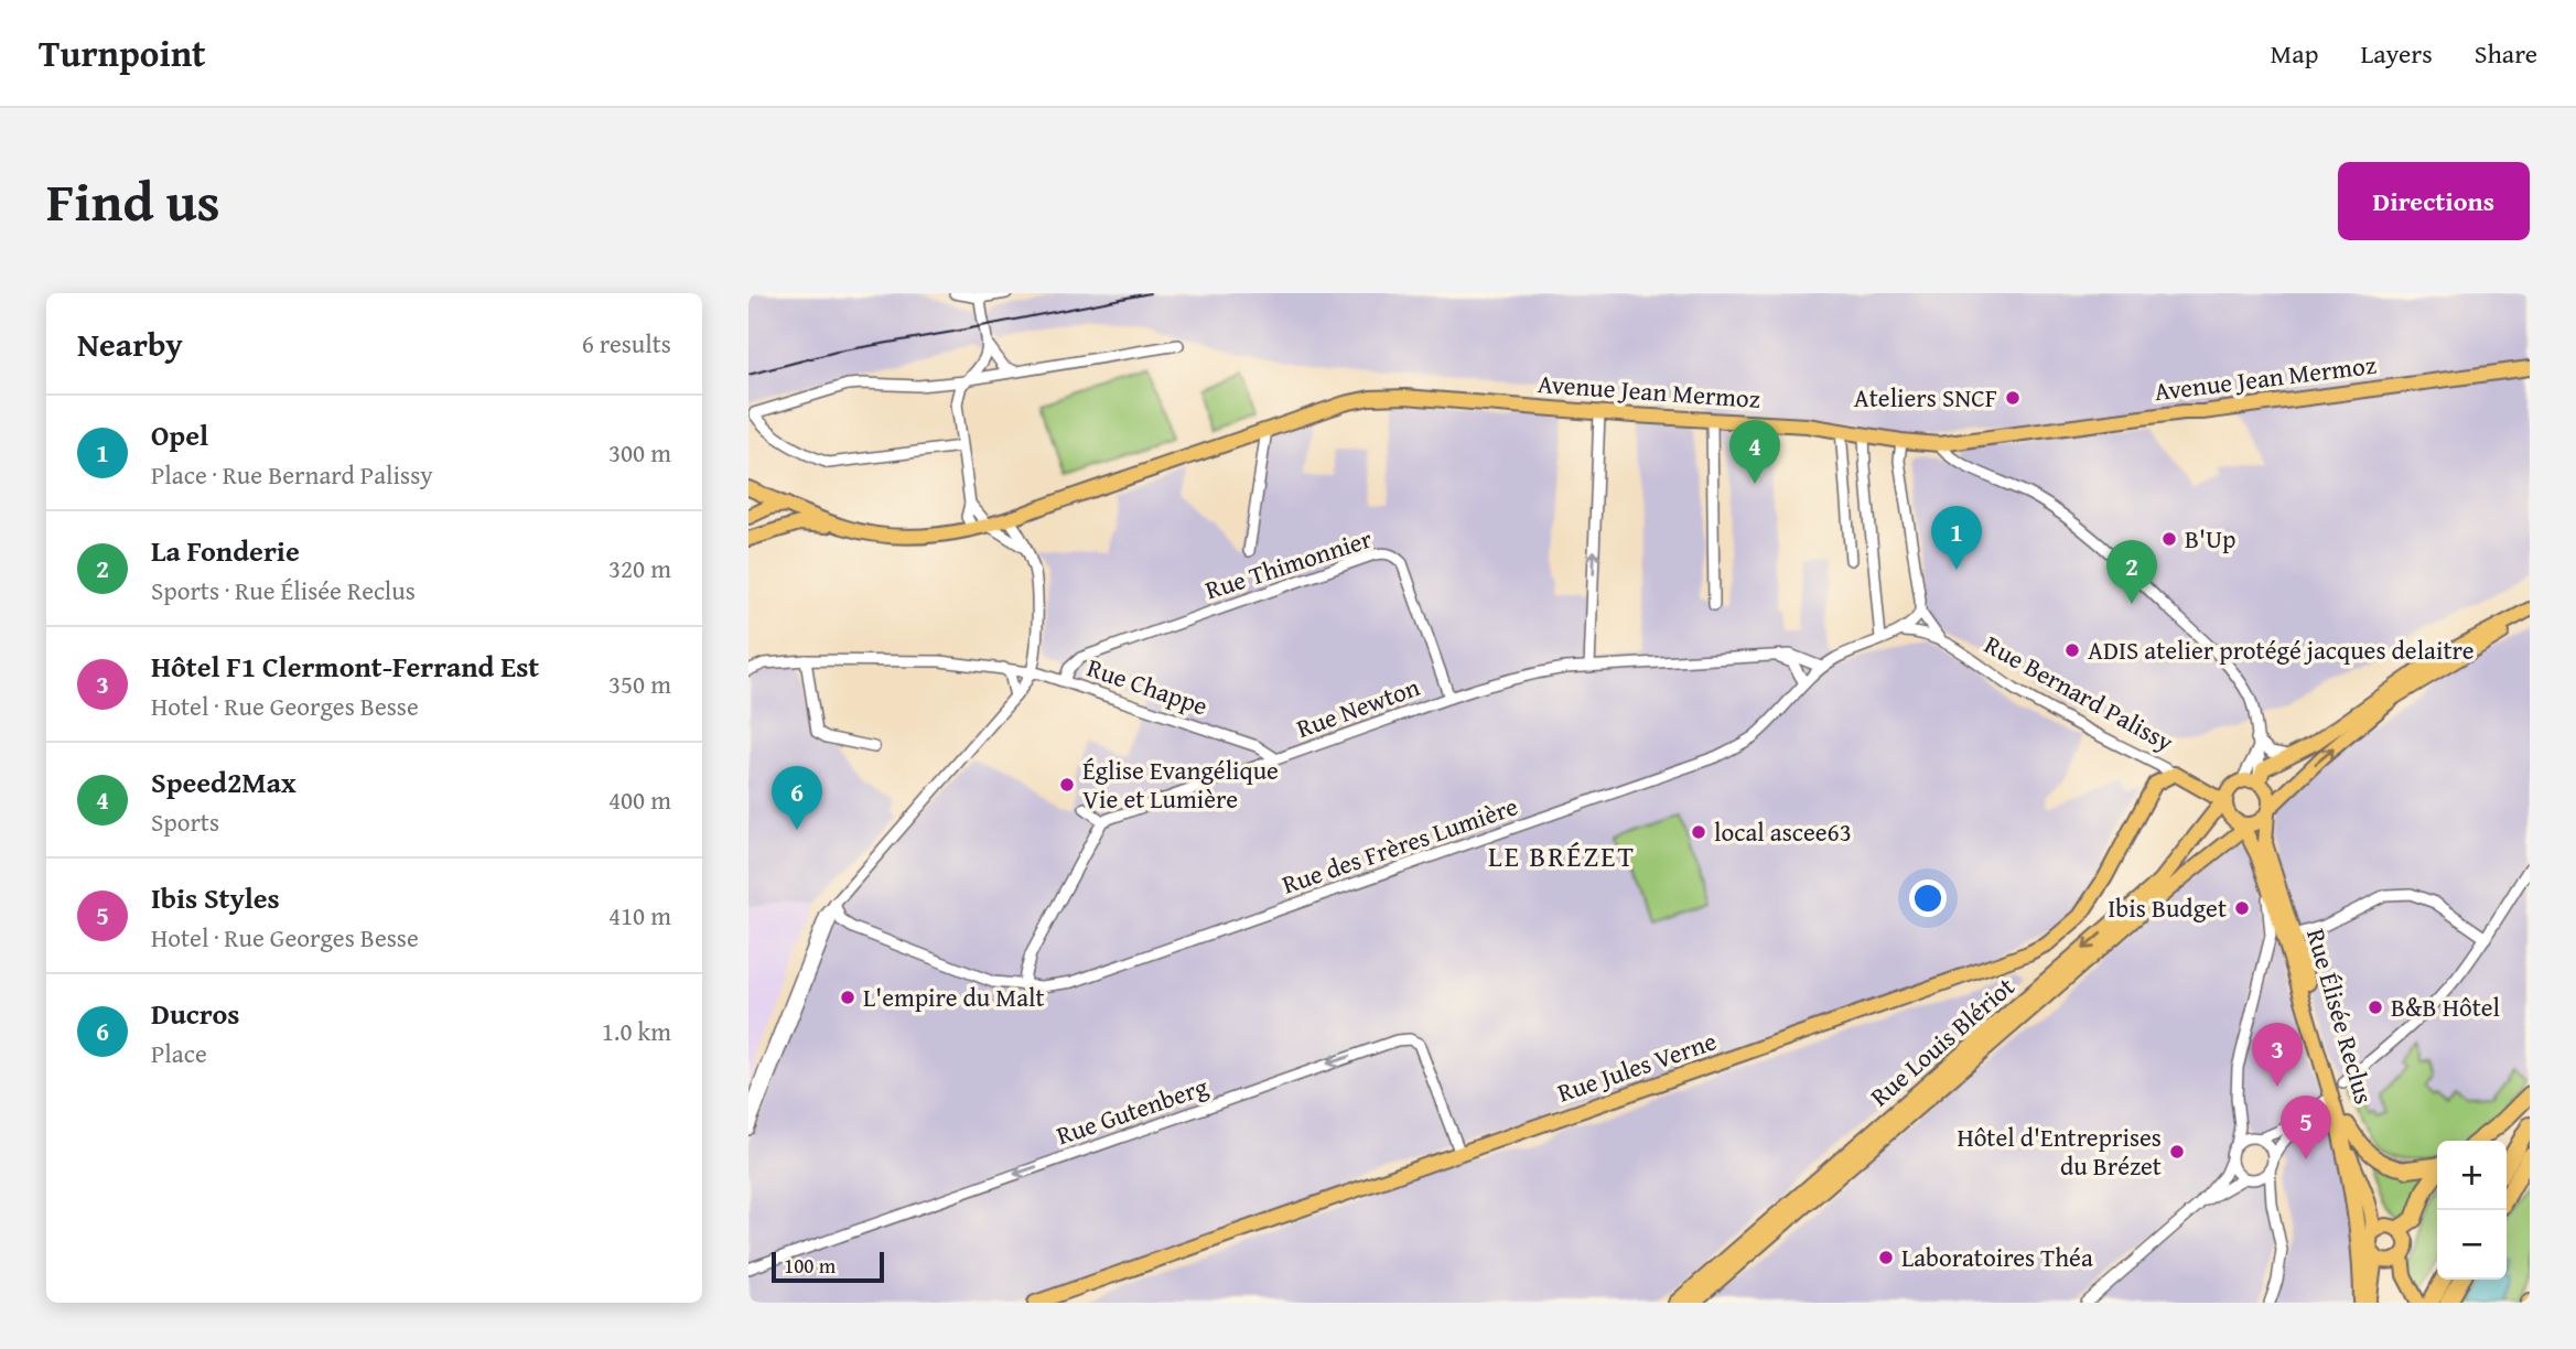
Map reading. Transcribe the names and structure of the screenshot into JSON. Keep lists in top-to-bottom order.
{
  "streets": {
    "main road": [
      "Avenue Jean Mermoz",
      "Rue Bernard Palissy",
      "Rue Élisée Reclus",
      "Rue Louis Blériot",
      "Rue Jules Verne"
    ],
    "street": [
      "Rue Thimonnier",
      "Rue Chappe",
      "Rue Newton",
      "Rue des Frères Lumière",
      "Rue Gutenberg"
    ]
  },
  "crossings": [
    ["Avenue Jean Mermoz", "Rue Bernard Palissy"],
    ["Rue Thimonnier", "Rue Chappe"],
    ["Rue Thimonnier", "Rue Newton"],
    ["Rue Chappe", "Rue Newton"],
    ["Rue Bernard Palissy", "Rue des Frères Lumière"],
    ["Rue Bernard Palissy", "Rue Élisée Reclus"],
    ["Rue Bernard Palissy", "Rue Louis Blériot"],
    ["Rue Newton", "Rue des Frères Lumière"],
    ["Rue Élisée Reclus", "Rue Louis Blériot"],
    ["Rue Jules Verne", "Rue Gutenberg"]
  ],
  "one_way": ["Rue Gutenberg"],
  "districts": ["LE BRÉZET"],
  "places": [
    "Ateliers SNCF",
    "B'Up",
    "ADIS atelier protégé jacques delaitre",
    "Église Evangélique Vie et Lumière",
    "local ascee63",
    "Ibis Budget",
    "L'empire du Malt",
    "B&B Hôtel",
    "Hôtel d'Entreprises du Brézet",
    "Laboratoires Théa"
  ],
  "scale_bar": "100 m",
  "page": {
    "header": "Turnpoint",
    "nav": ["Map", "Layers", "Share"],
    "title": "Find us",
    "buttons": "Directions",
    "heading": ["Nearby", "6 results"],
    "list": [
      {
        "mark": "1",
        "name": "Opel",
        "note": "Place · Rue Bernard Palissy",
        "value": "300 m"
      },
      {
        "mark": "2",
        "name": "La Fonderie",
        "note": "Sports · Rue Élisée Reclus",
        "value": "320 m"
      },
      {
        "mark": "3",
        "name": "Hôtel F1 Clermont-Ferrand Est",
        "note": "Hotel · Rue Georges Besse",
        "value": "350 m"
      },
      {
        "mark": "4",
        "name": "Speed2Max",
        "note": "Sports",
        "value": "400 m"
      },
      {
        "mark": "5",
        "name": "Ibis Styles",
        "note": "Hotel · Rue Georges Besse",
        "value": "410 m"
      },
      {
        "mark": "6",
        "name": "Ducros",
        "note": "Place",
        "value": "1.0 km"
      }
    ],
    "pins": [
      "4",
      "1",
      "2",
      "6",
      "3",
      "5"
    ],
    "map_buttons": ["+", "−"],
    "scale": "100 m"
  }
}
